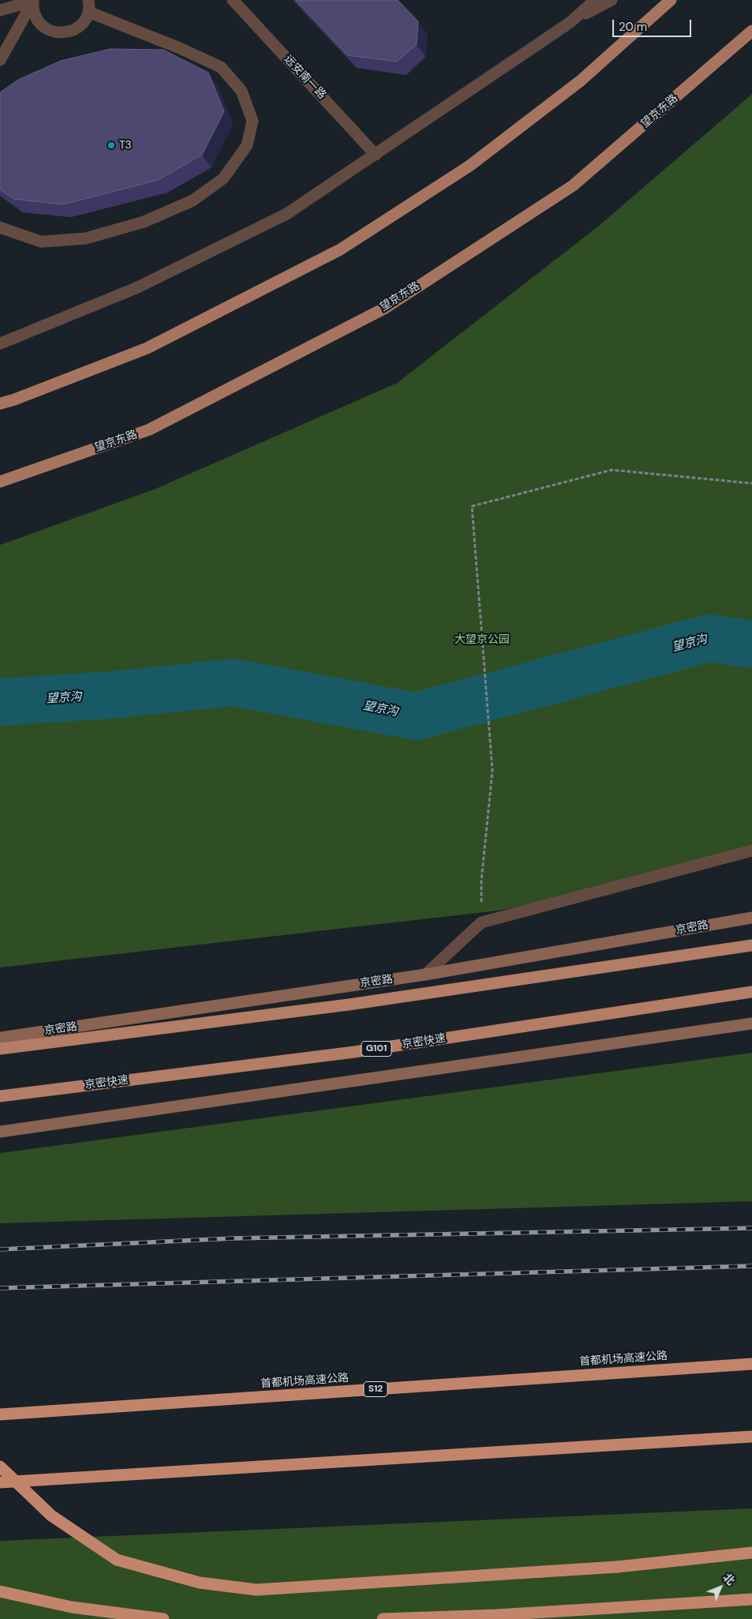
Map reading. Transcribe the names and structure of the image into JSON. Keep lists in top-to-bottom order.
{
  "streets": {
    "highway": [
      "京密快速",
      "G101",
      "首都机场高速公路",
      "S12"
    ],
    "main road": ["望京东路", "京密路"],
    "street": ["远安南一路"]
  },
  "water": ["望京沟"],
  "parks": ["大望京公园"],
  "places": ["T3"],
  "scale_bar": "20 m",
  "north": "top right"
}
